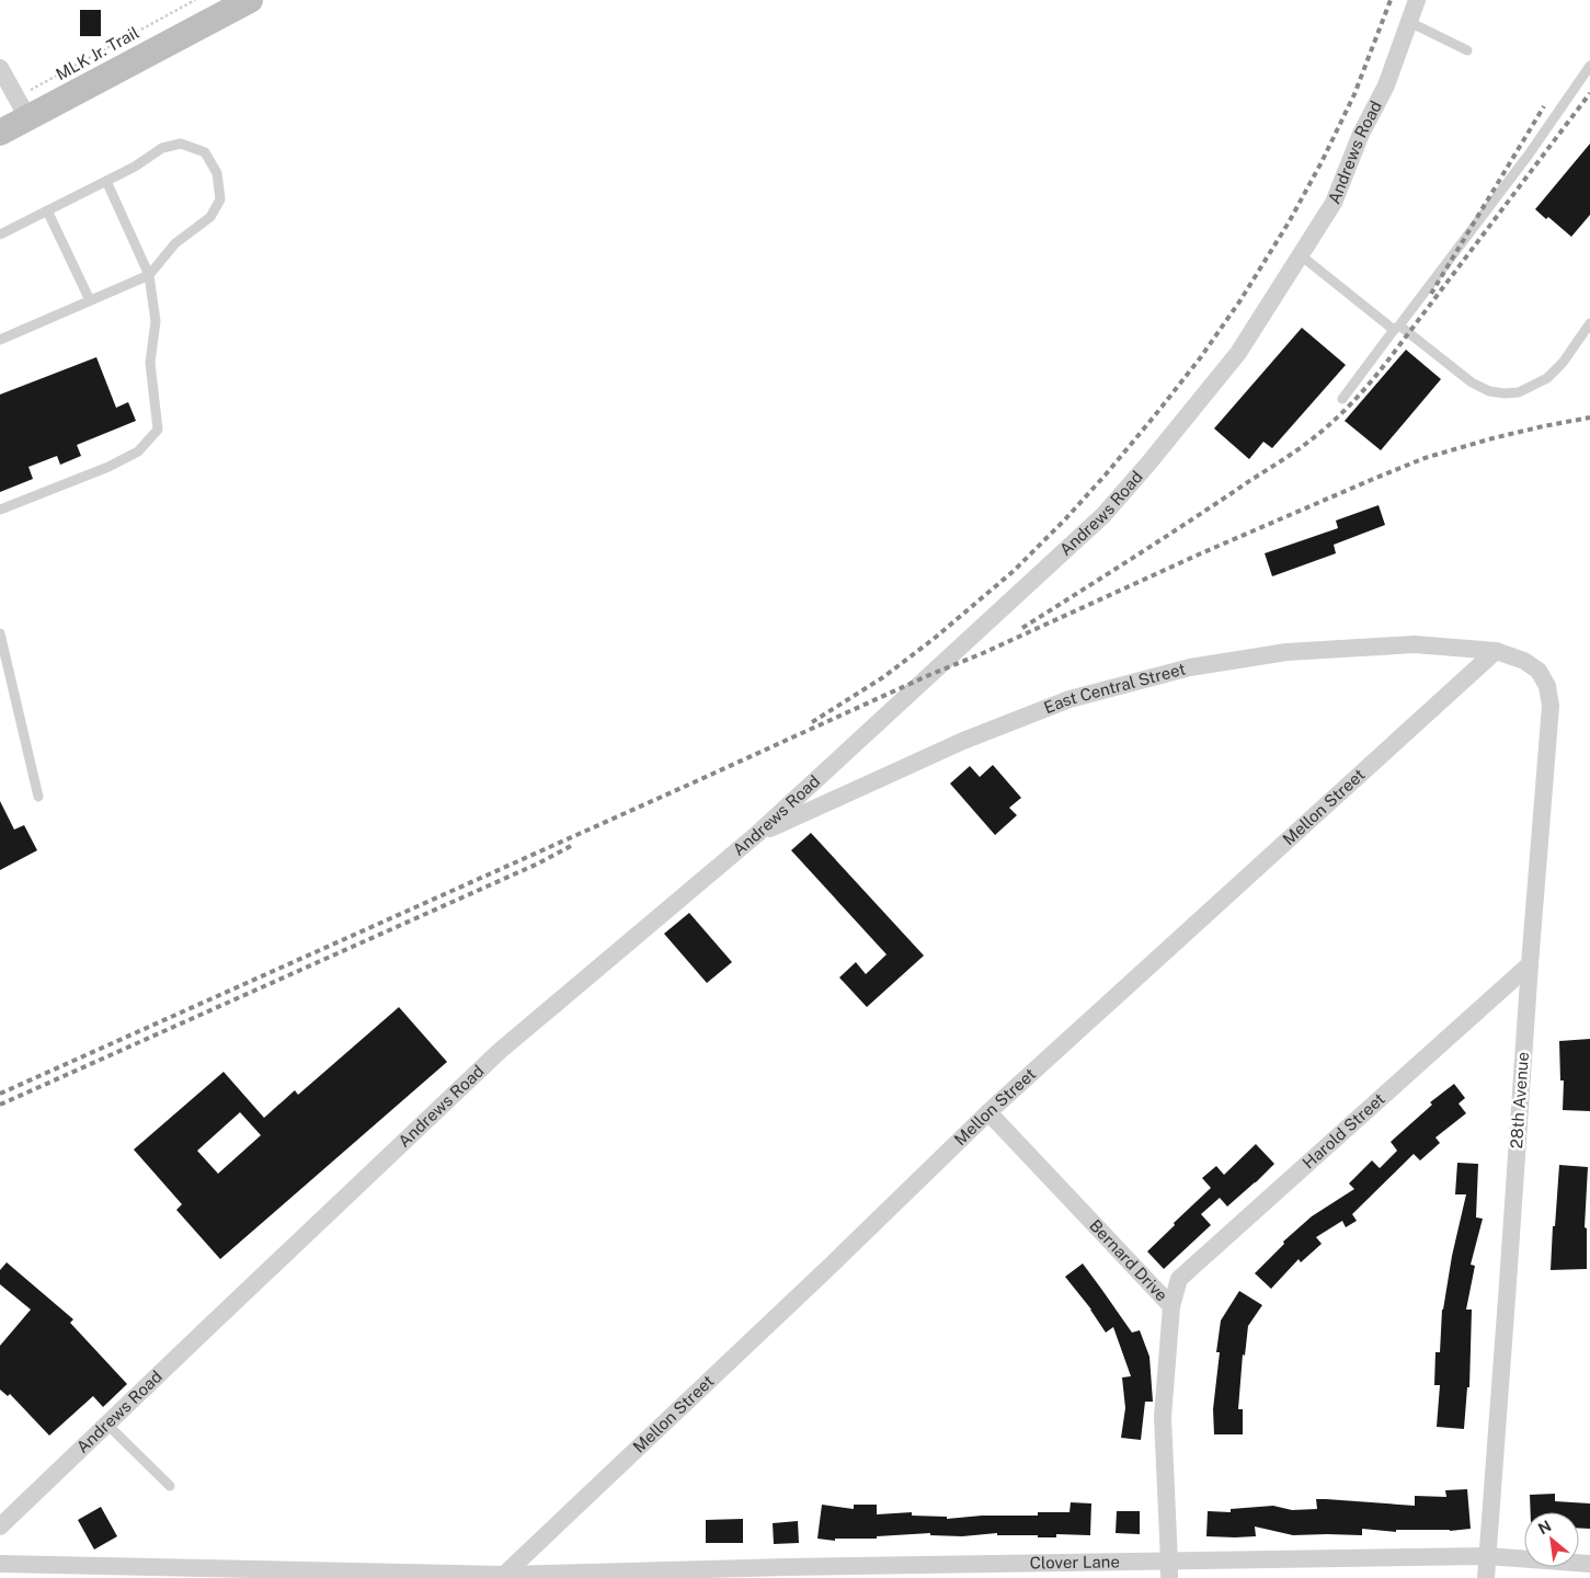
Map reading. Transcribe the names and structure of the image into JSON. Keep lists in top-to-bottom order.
{
  "streets": {
    "street": [
      "Andrews Road",
      "East Central Street",
      "Mellon Street",
      "28th Avenue",
      "Harold Street",
      "Bernard Drive",
      "Clover Lane"
    ],
    "path": ["MLK Jr. Trail"]
  },
  "crossings": [
    ["Andrews Road", "East Central Street"],
    ["East Central Street", "Mellon Street"],
    ["East Central Street", "28th Avenue"],
    ["Mellon Street", "28th Avenue"],
    ["Mellon Street", "Bernard Drive"],
    ["Mellon Street", "Clover Lane"],
    ["28th Avenue", "Harold Street"],
    ["28th Avenue", "Clover Lane"],
    ["Harold Street", "Bernard Drive"],
    ["Bernard Drive", "Clover Lane"]
  ],
  "north": "top left"
}
